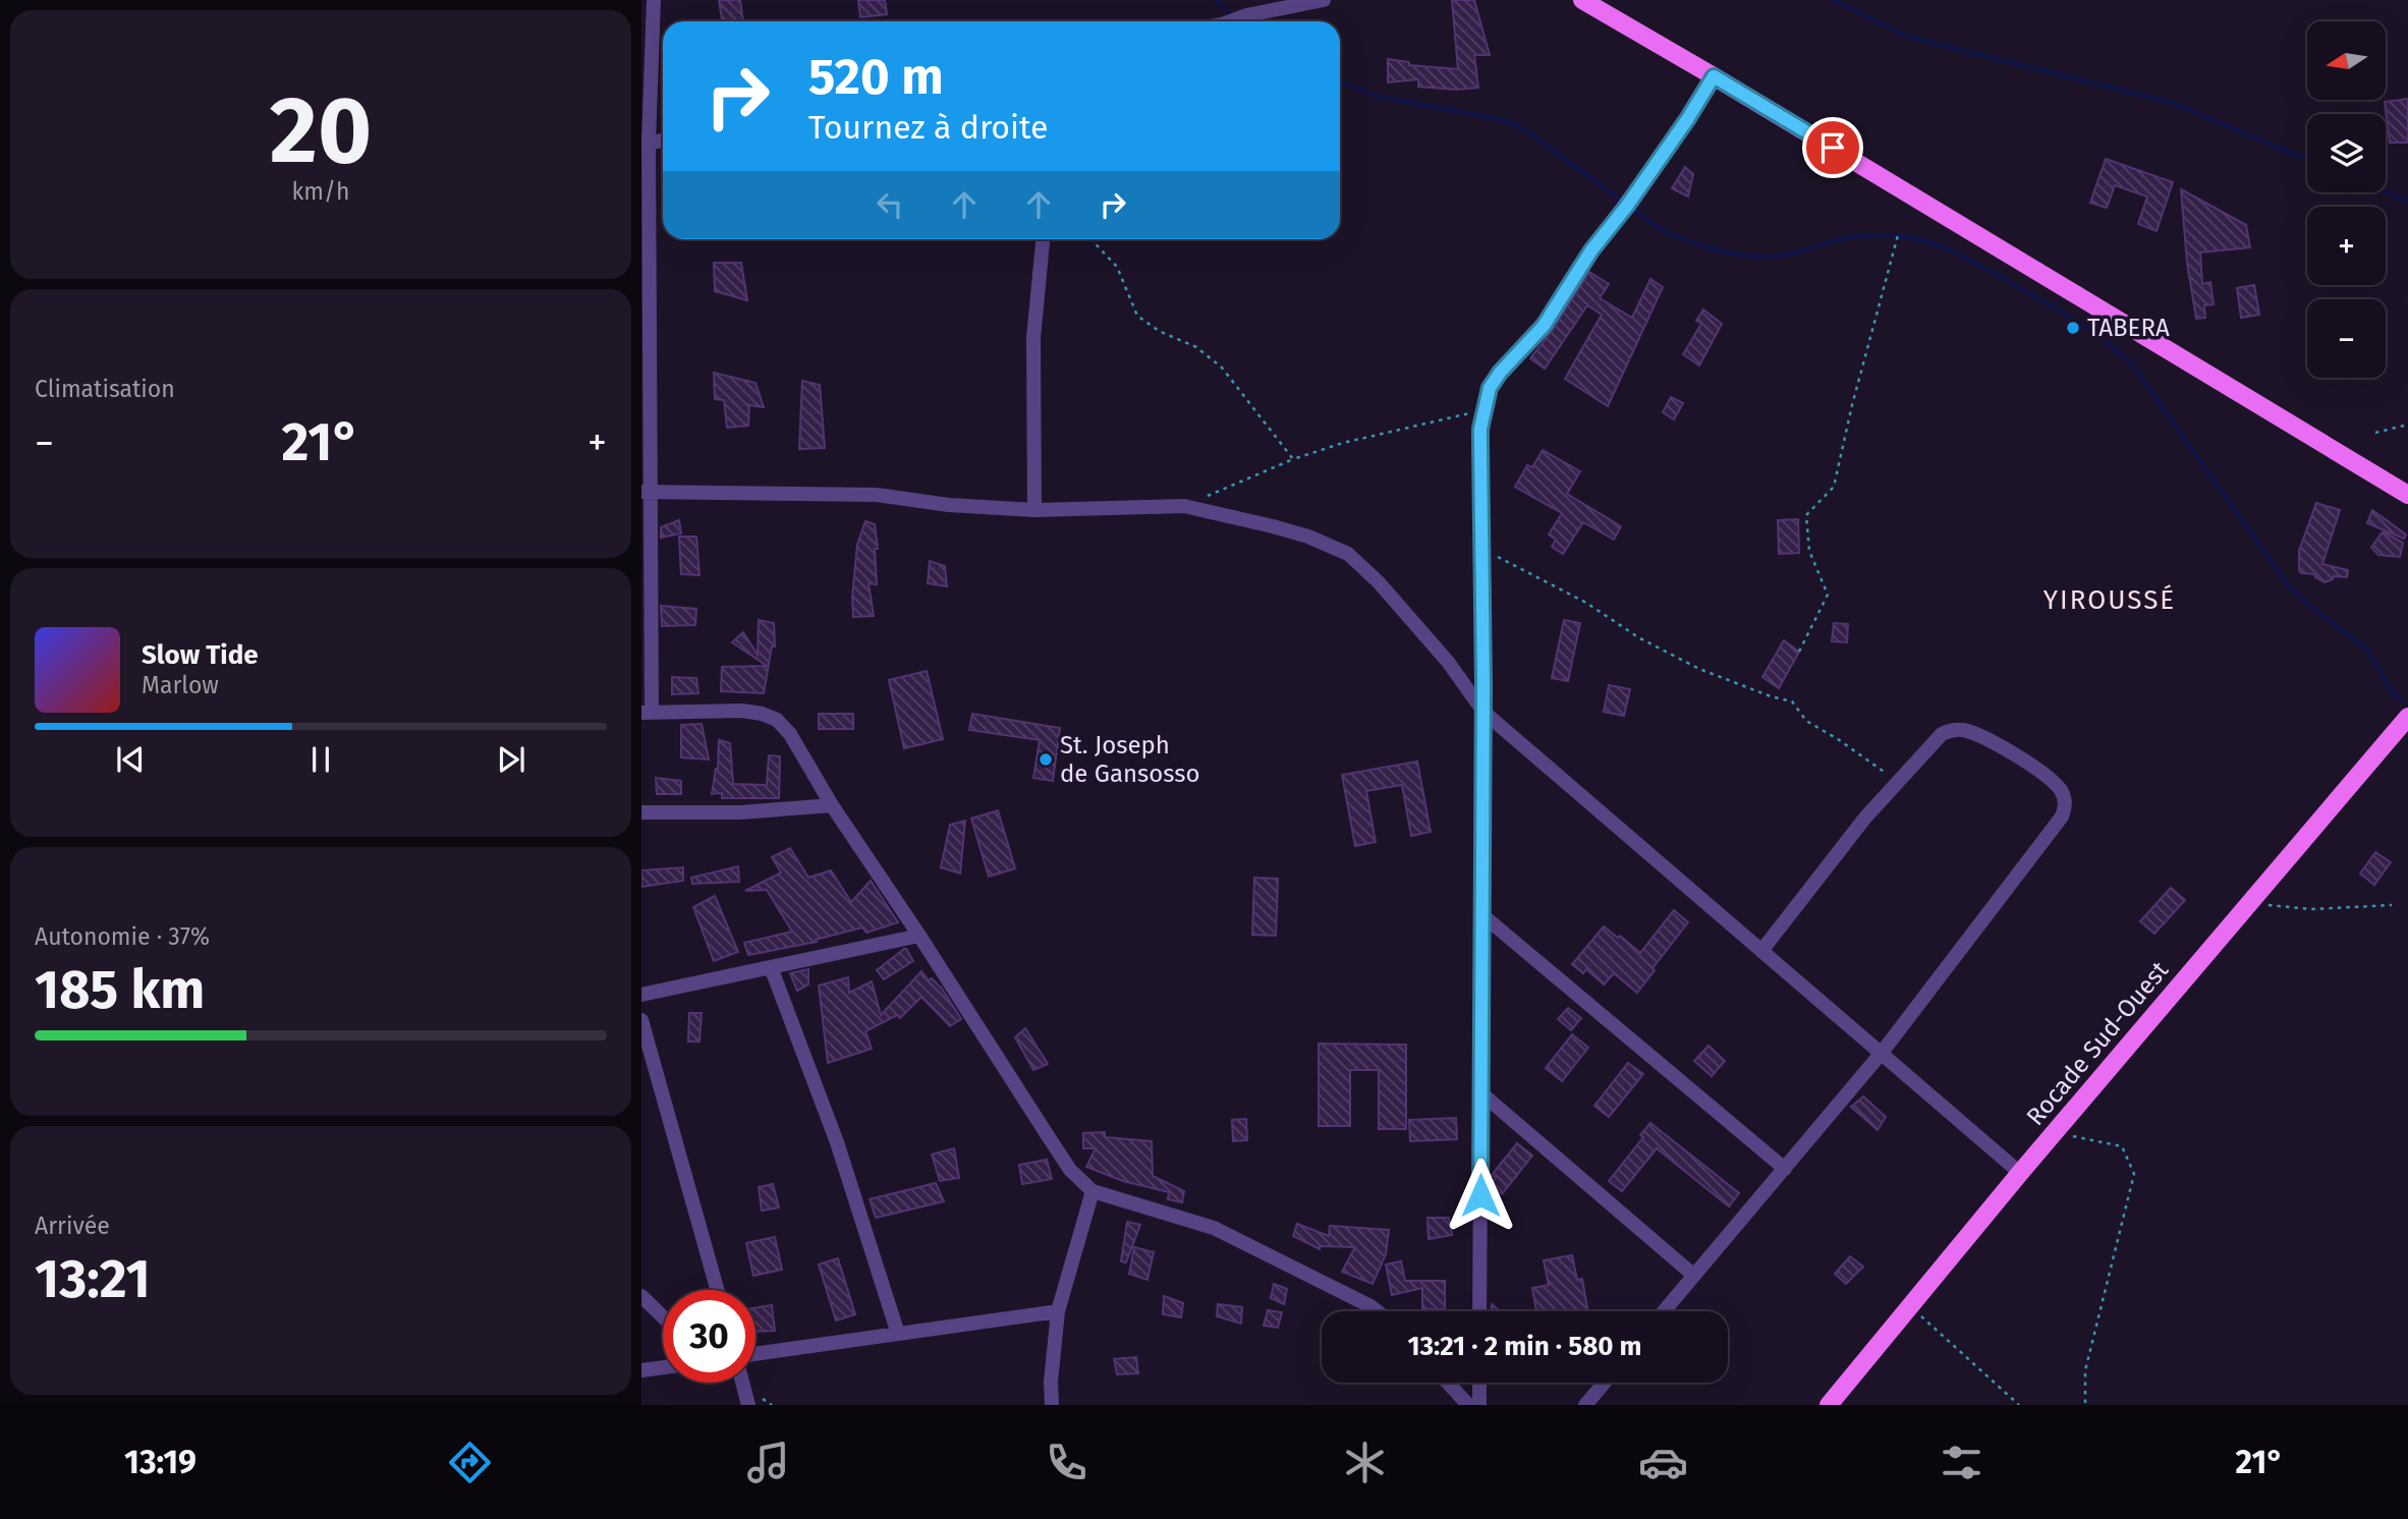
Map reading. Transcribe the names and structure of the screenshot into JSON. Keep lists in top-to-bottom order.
{
  "streets": {
    "main road": ["Rocade Sud-Ouest"]
  },
  "districts": ["YIROUSSÉ"],
  "places": ["TABERA", "St. Joseph de Gansosso"],
  "north": "left",
  "page": {
    "tile": [
      ["20", "km/h"],
      "Climatisation",
      ["Autonomie · 37%", "185 km"],
      ["Arrivée", "13:21"]
    ],
    "map_buttons": ["+", "−"],
    "turn": ["520 m", "Tournez à droite"],
    "heat": ["−", "21°", "+"],
    "song": ["Slow Tide", "Marlow"],
    "limit": "30",
    "trip": "13:21 · 2 min · 580 m",
    "tabs": ["13:19", "21°"]
  }
}
